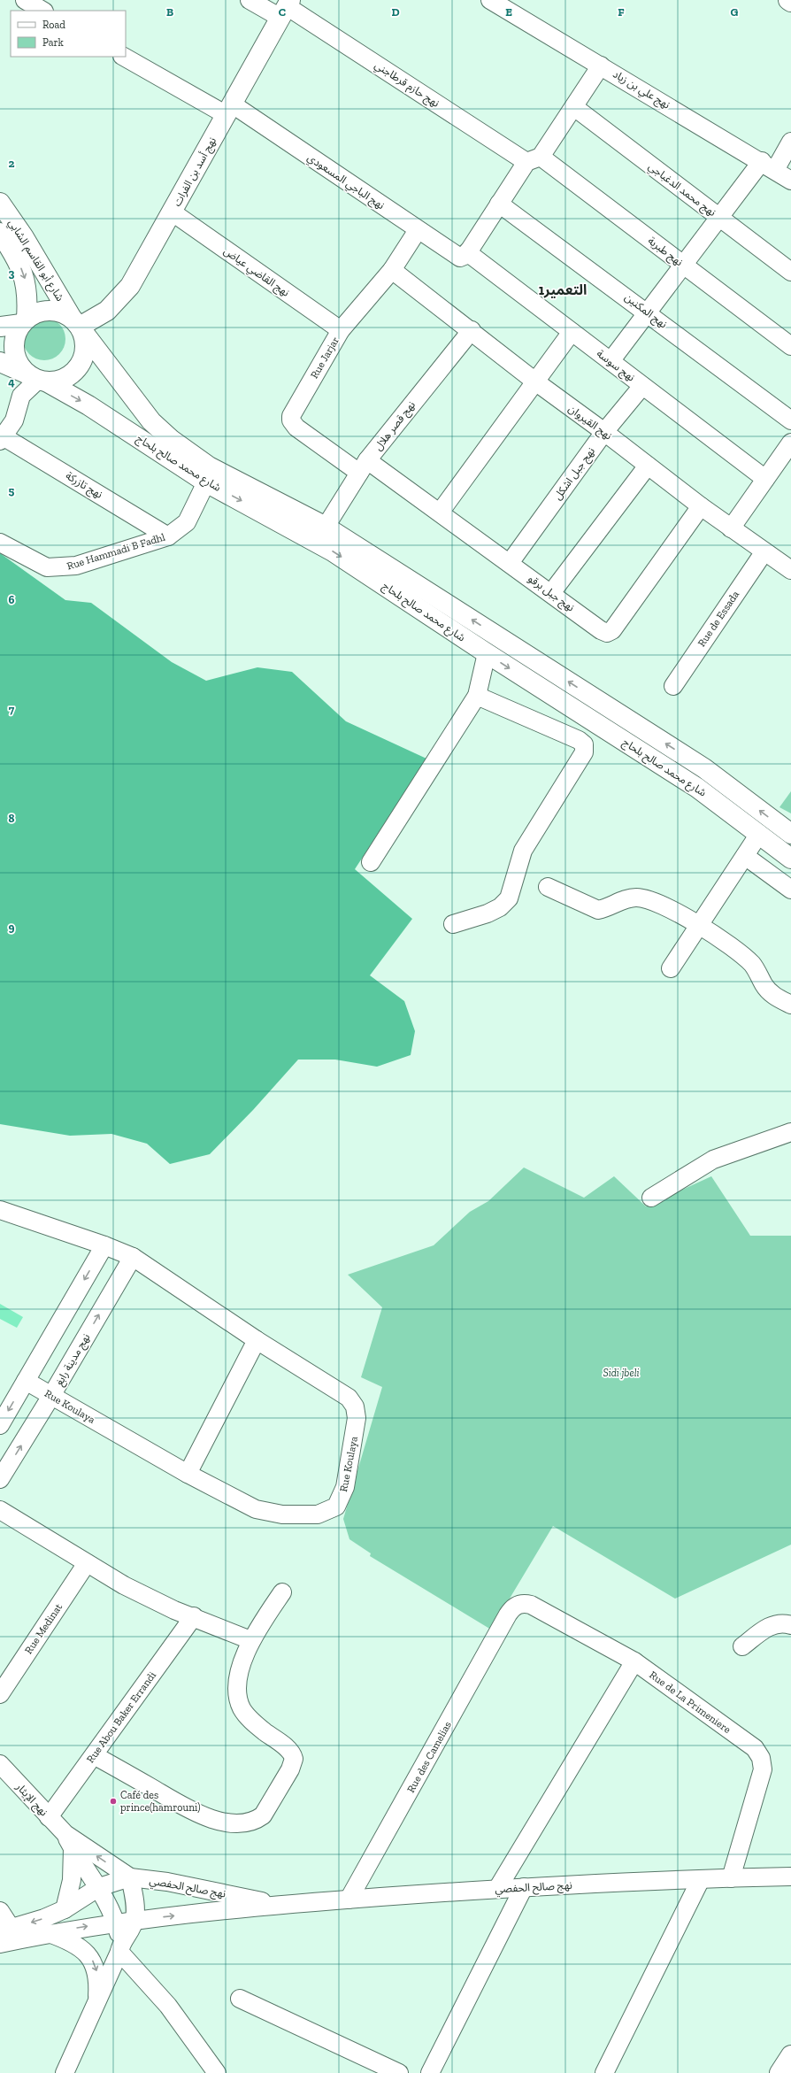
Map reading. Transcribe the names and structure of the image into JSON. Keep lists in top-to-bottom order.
{
  "streets": {
    "main road": ["نهج أسد بن الفرات", "شارع أبو القاسم الشابي", "شارع محمد صالح بلحاج"],
    "street": [
      "نهج حازم قرطاجني",
      "نهج علي بن زياد",
      "نهج الباجي المسعودي",
      "نهج محمد الدغباجي",
      "نهج طبربة",
      "نهج القاضي عياض",
      "نهج المكنين",
      "Rue Jarjar",
      "نهج سوسة",
      "نهج القيروان",
      "نهج قصر هلال",
      "نهج جبل اشكل",
      "نهج تازركة",
      "Rue Hammadi B Fadhl",
      "نهج جبل برقو",
      "Rue de Essada",
      "نهج مدينة رابغ",
      "Rue Koulaya",
      "Rue Medinat",
      "Rue de La Primeniere",
      "Rue Abou Baker Errandi",
      "Rue des Camelias",
      "نهج الإيثار",
      "نهج صالح الحفصي"
    ]
  },
  "crossings": [
    ["نهج حازم قرطاجني", "نهج أسد بن الفرات"],
    ["نهج حازم قرطاجني", "نهج طبربة"],
    ["نهج أسد بن الفرات", "نهج الباجي المسعودي"],
    ["نهج أسد بن الفرات", "شارع أبو القاسم الشابي"],
    ["نهج أسد بن الفرات", "نهج القاضي عياض"],
    ["نهج أسد بن الفرات", "شارع محمد صالح بلحاج"],
    ["نهج الباجي المسعودي", "Rue Jarjar"],
    ["نهج الباجي المسعودي", "نهج سوسة"],
    ["شارع أبو القاسم الشابي", "شارع محمد صالح بلحاج"],
    ["نهج القاضي عياض", "Rue Jarjar"],
    ["Rue Jarjar", "نهج القيروان"],
    ["Rue Jarjar", "نهج قصر هلال"],
    ["Rue Jarjar", "نهج جبل برقو"],
    ["نهج سوسة", "نهج جبل اشكل"],
    ["نهج القيروان", "نهج قصر هلال"],
    ["نهج القيروان", "نهج جبل اشكل"],
    ["نهج القيروان", "نهج جبل برقو"],
    ["نهج القيروان", "Rue de Essada"],
    ["نهج قصر هلال", "شارع محمد صالح بلحاج"],
    ["نهج قصر هلال", "نهج جبل برقو"],
    ["شارع محمد صالح بلحاج", "Rue Hammadi B Fadhl"],
    ["نهج جبل اشكل", "نهج جبل برقو"],
    ["نهج تازركة", "Rue Hammadi B Fadhl"],
    ["نهج مدينة رابغ", "Rue Koulaya"],
    ["Rue de La Primeniere", "Rue des Camelias"],
    ["Rue de La Primeniere", "نهج صالح الحفصي"],
    ["Rue Abou Baker Errandi", "نهج الإيثار"],
    ["Rue des Camelias", "نهج صالح الحفصي"]
  ],
  "districts": ["التعمير1"],
  "parks": ["Sidi jbeli"],
  "places": ["Café des prince(hamrouni)"],
  "legend": ["Road", "Park"],
  "grid": {
    "columns": [
      "B",
      "C",
      "D",
      "E",
      "F",
      "G"
    ],
    "rows": [
      "2",
      "3",
      "4",
      "5",
      "6",
      "7",
      "8",
      "9"
    ]
  }
}
